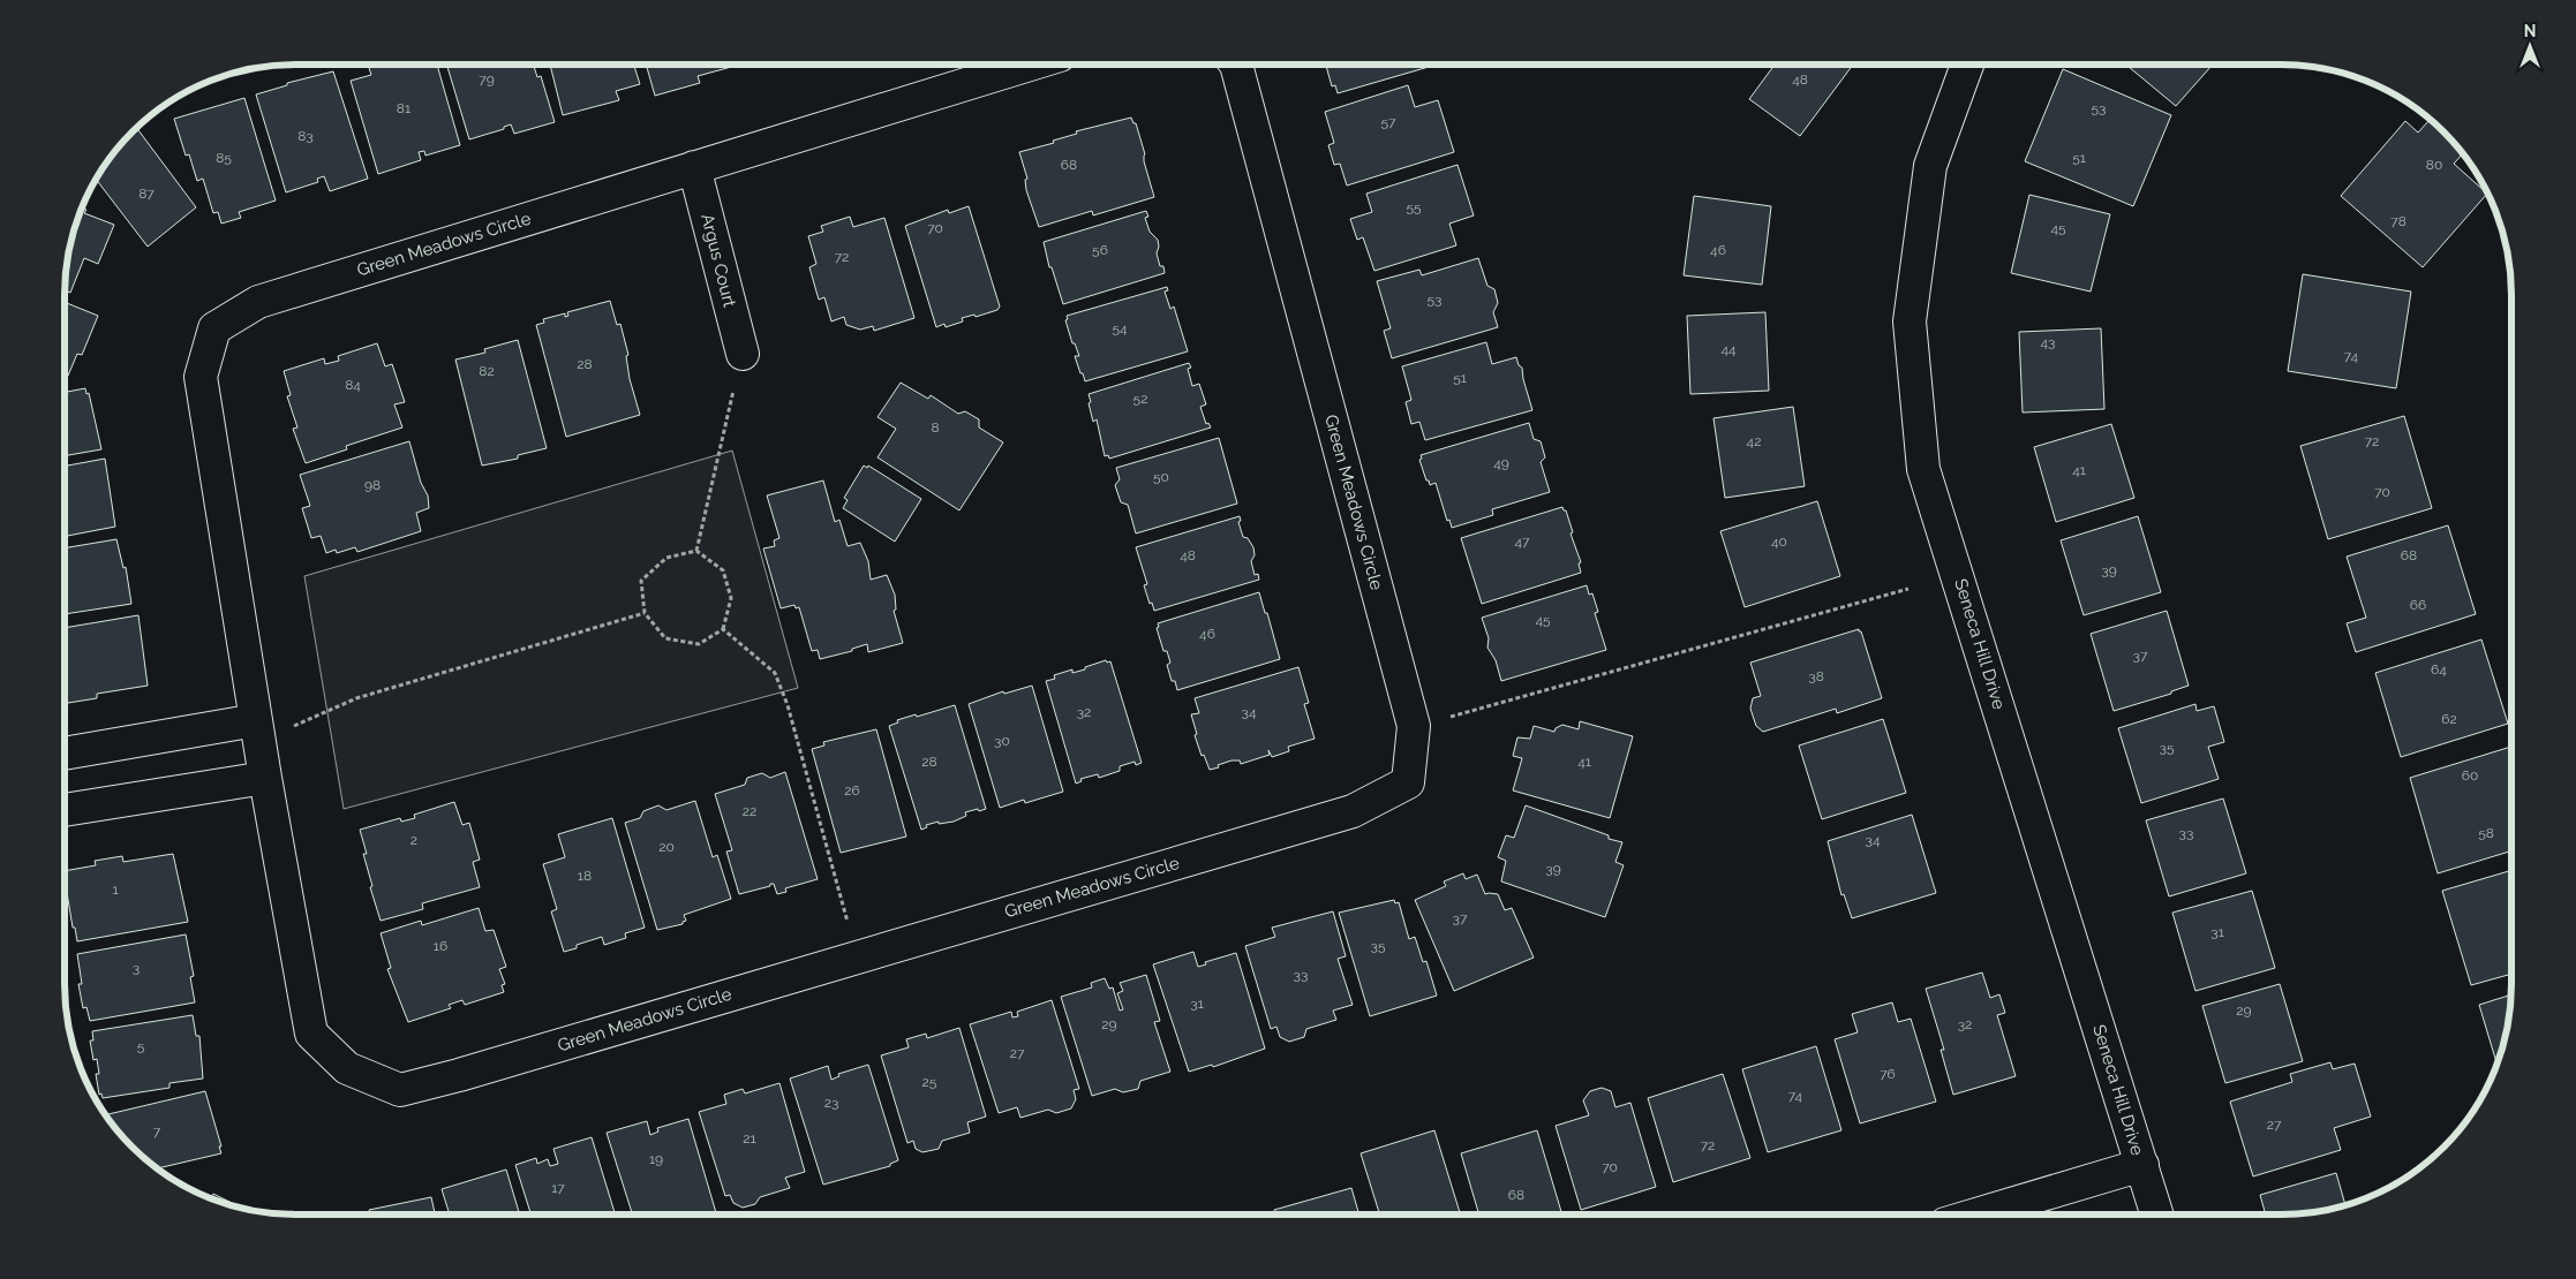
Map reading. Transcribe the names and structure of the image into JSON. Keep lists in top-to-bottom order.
{
  "streets": {
    "street": ["Green Meadows Circle", "Argus Court", "Seneca Hill Drive"]
  },
  "crossings": [
    ["Green Meadows Circle", "Argus Court"]
  ],
  "house_numbers": [
    "79",
    "48",
    "81",
    "53",
    "57",
    "83",
    "85",
    "51",
    "68",
    "80",
    "87",
    "55",
    "78",
    "70",
    "45",
    "56",
    "46",
    "72",
    "53",
    "54",
    "43",
    "44",
    "74",
    "28",
    "82",
    "51",
    "84",
    "52",
    "8",
    "42",
    "72",
    "49",
    "41",
    "50",
    "98",
    "70",
    "47",
    "40",
    "48",
    "68",
    "39",
    "66",
    "45",
    "46",
    "37",
    "64",
    "38",
    "32",
    "34",
    "62",
    "30",
    "35",
    "28",
    "41",
    "60",
    "26",
    "22",
    "33",
    "58",
    "2",
    "34",
    "20",
    "39",
    "18",
    "1",
    "37",
    "31",
    "16",
    "35",
    "3",
    "33",
    "31",
    "29",
    "29",
    "32",
    "5",
    "27",
    "76",
    "25",
    "74",
    "23",
    "27",
    "7",
    "21",
    "72",
    "19",
    "70",
    "17",
    "68"
  ],
  "north": "top"
}
